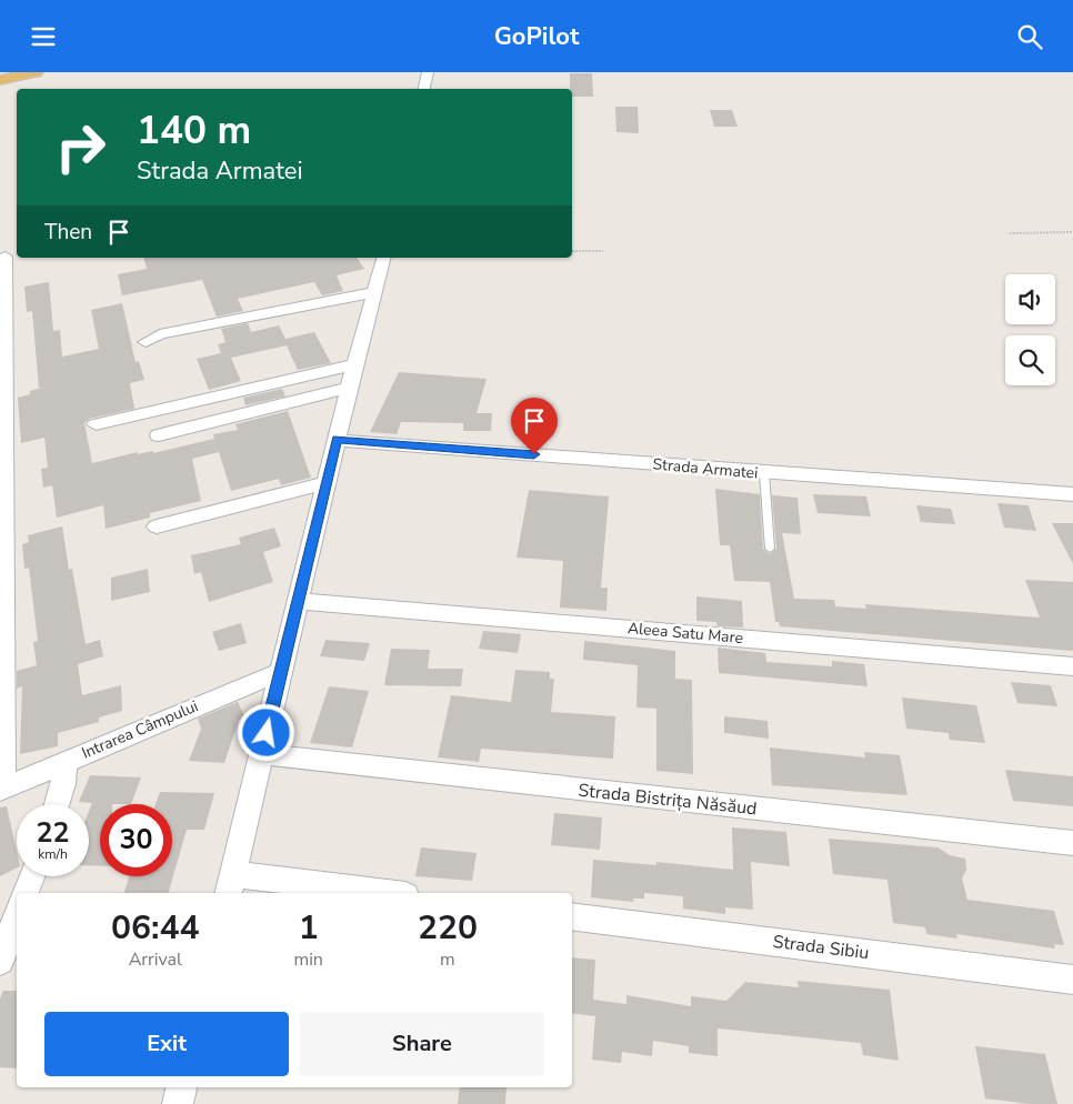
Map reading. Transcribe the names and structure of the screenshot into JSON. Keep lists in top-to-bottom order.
{
  "streets": {
    "street": [
      "Strada Armatei",
      "Aleea Satu Mare",
      "Intrarea Câmpului",
      "Strada Bistrița Năsăud",
      "Strada Sibiu"
    ]
  },
  "page": {
    "header": "GoPilot",
    "turn": ["140 m", "Strada Armatei"],
    "then": "Then",
    "speed": "22 km/h",
    "limit": "30",
    "eta": [
      "06:44",
      "Arrival",
      "1",
      "min",
      "220",
      "m"
    ],
    "buttons": ["Exit", "Share"]
  }
}
